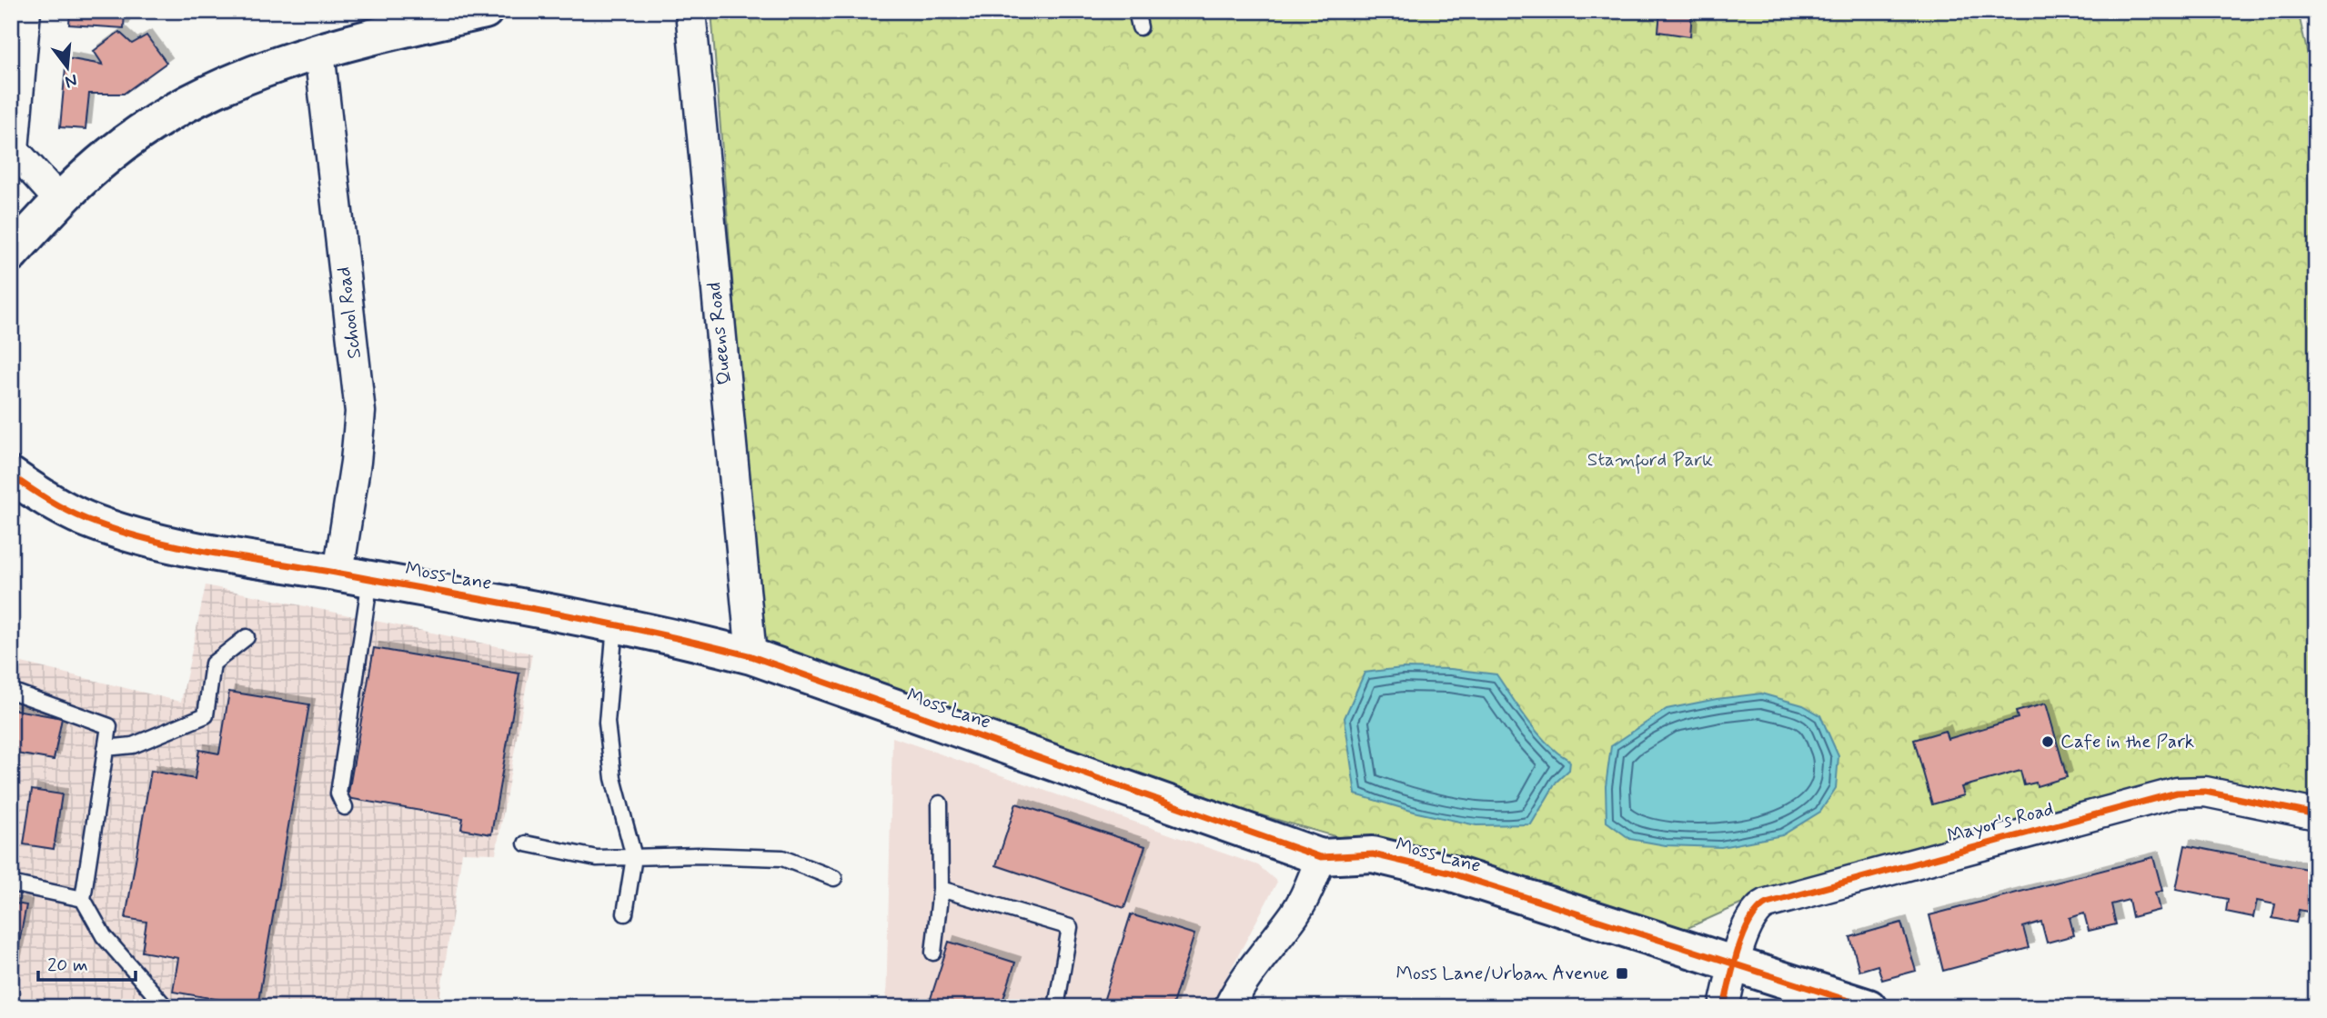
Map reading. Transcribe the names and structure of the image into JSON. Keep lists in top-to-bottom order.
{
  "streets": {
    "street": [
      "School Road",
      "Queens Road",
      "Moss Lane",
      "Mayor's Road"
    ]
  },
  "crossings": [
    ["School Road", "Moss Lane"],
    ["Queens Road", "Moss Lane"],
    ["Moss Lane", "Mayor's Road"]
  ],
  "parks": ["Stamford Park"],
  "places": {
    "other": ["Cafe in the Park"],
    "transit": ["Moss Lane/Urban Avenue"]
  },
  "scale_bar": "20 m",
  "north": "bottom"
}
